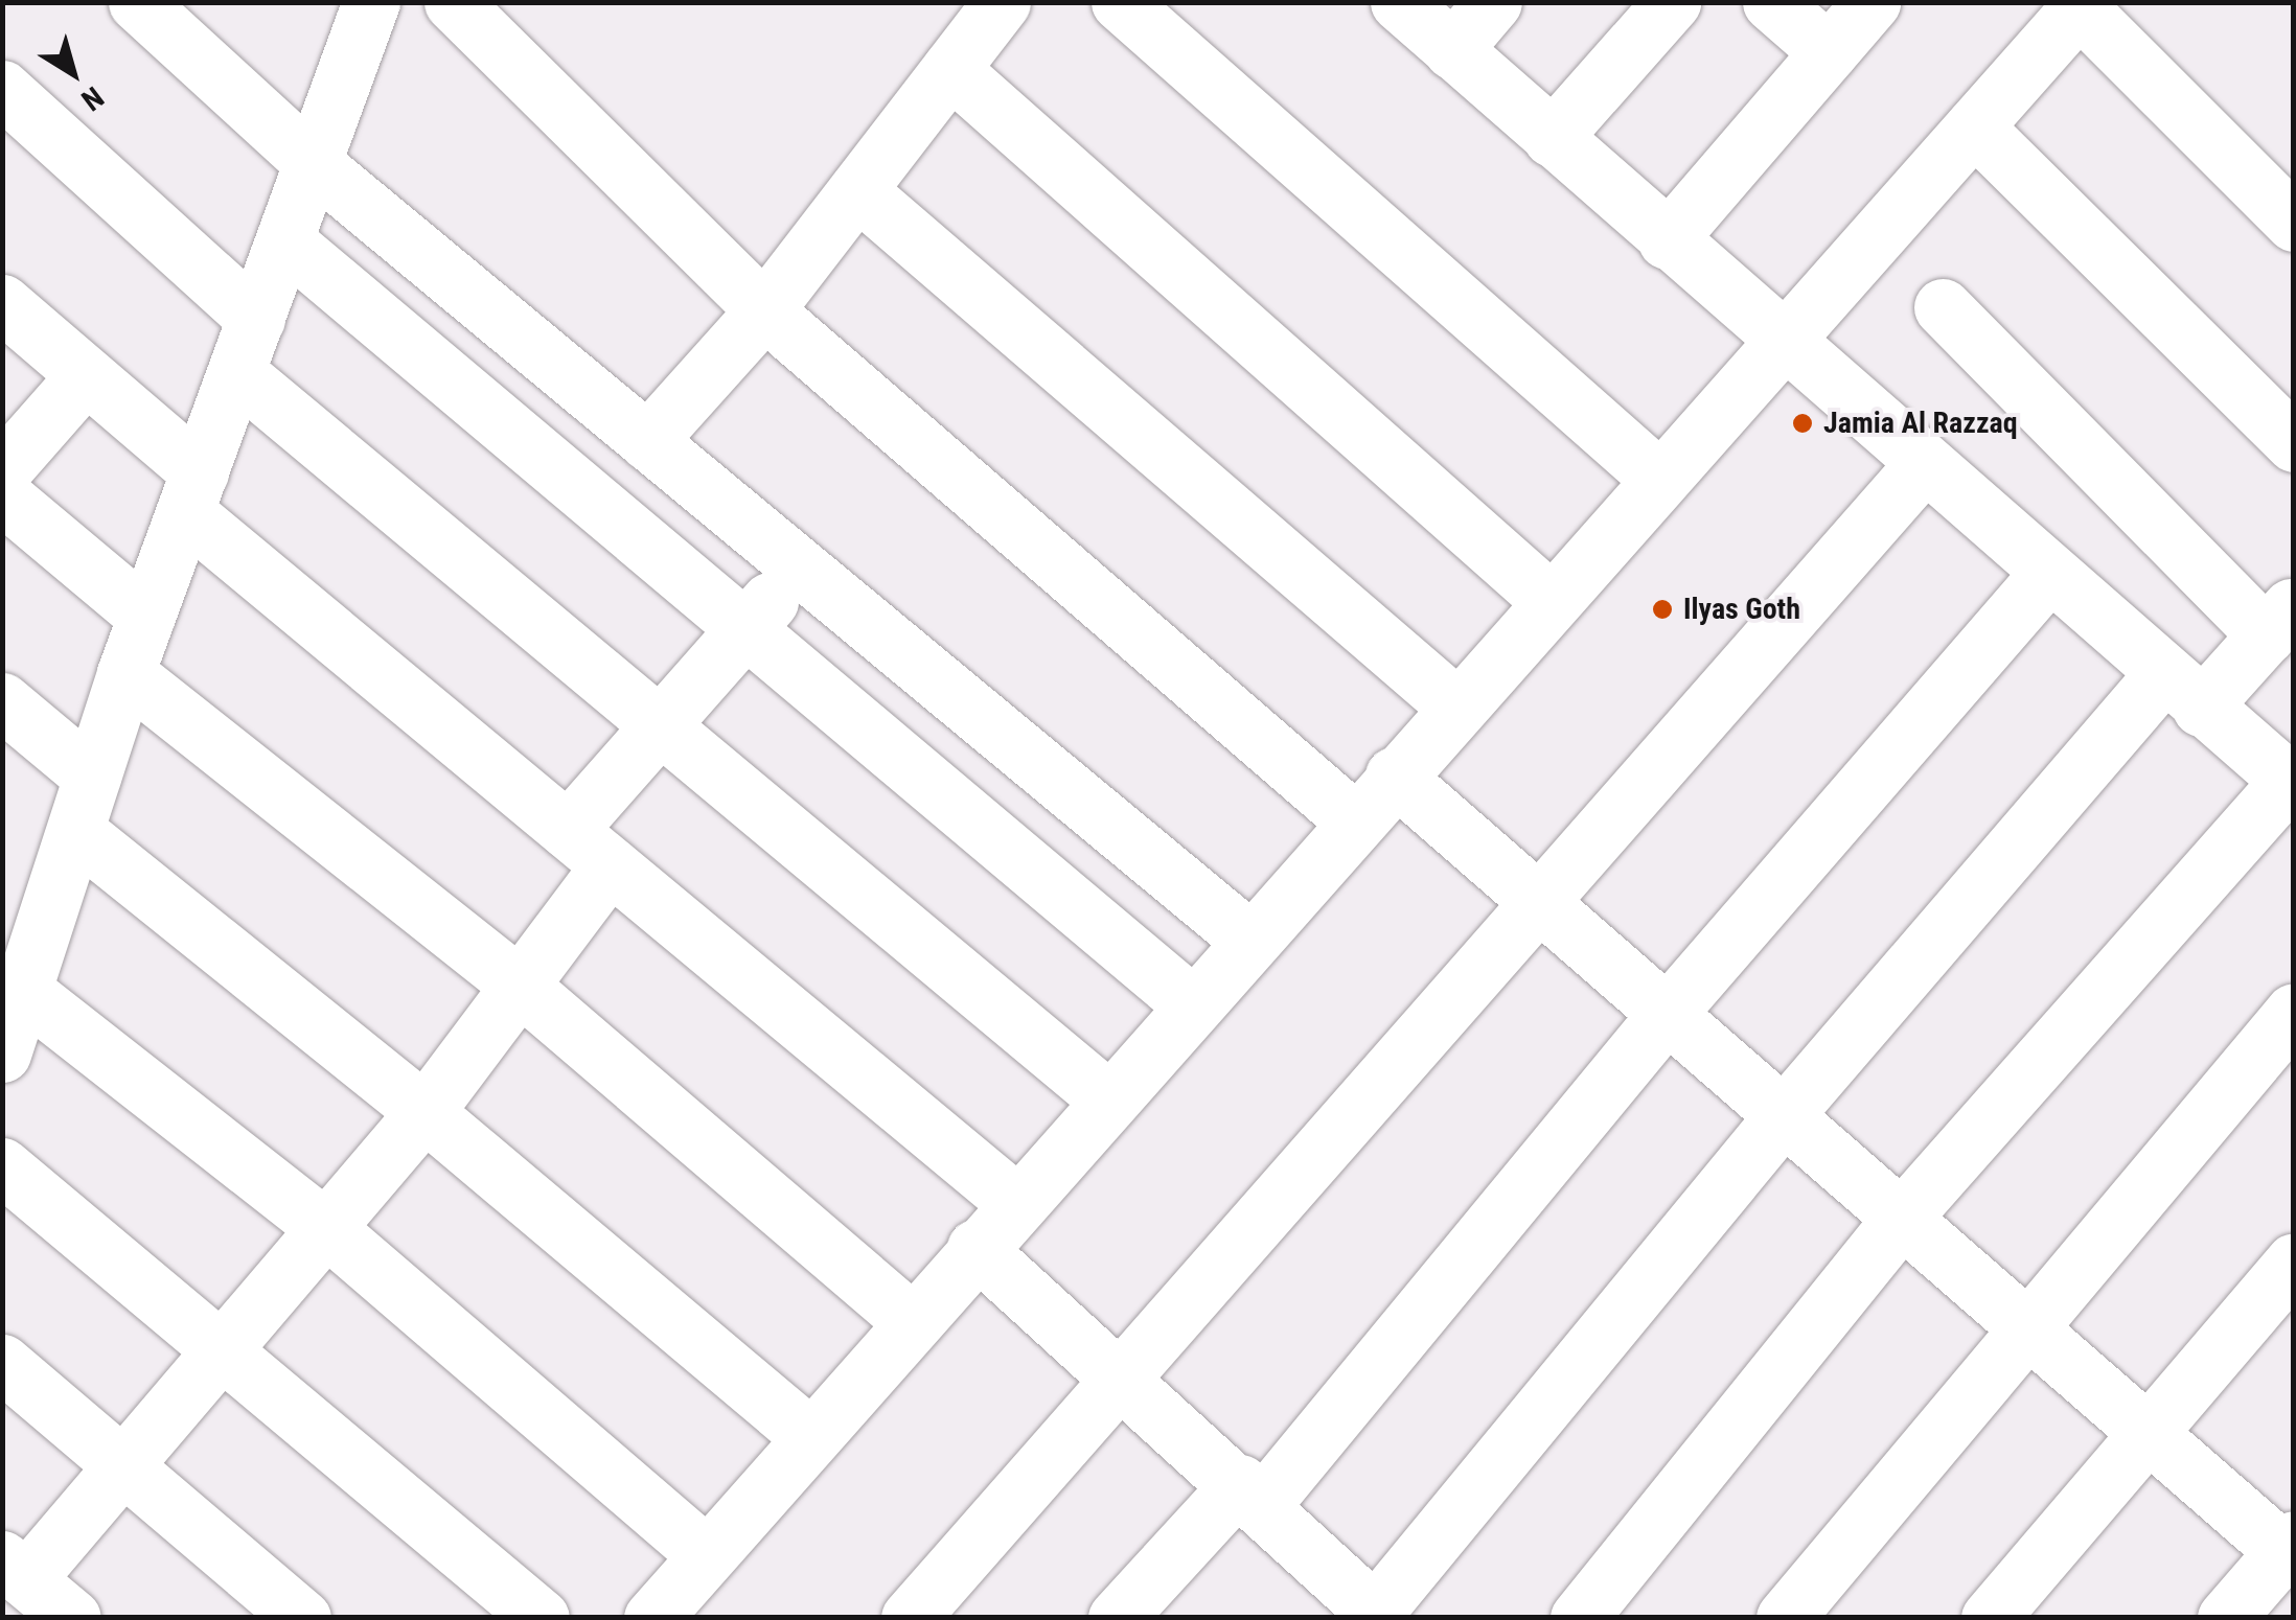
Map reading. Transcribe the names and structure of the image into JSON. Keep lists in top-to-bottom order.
{
  "places": ["Jamia Al Razzaq", "Ilyas Goth"],
  "north": "bottom right"
}
